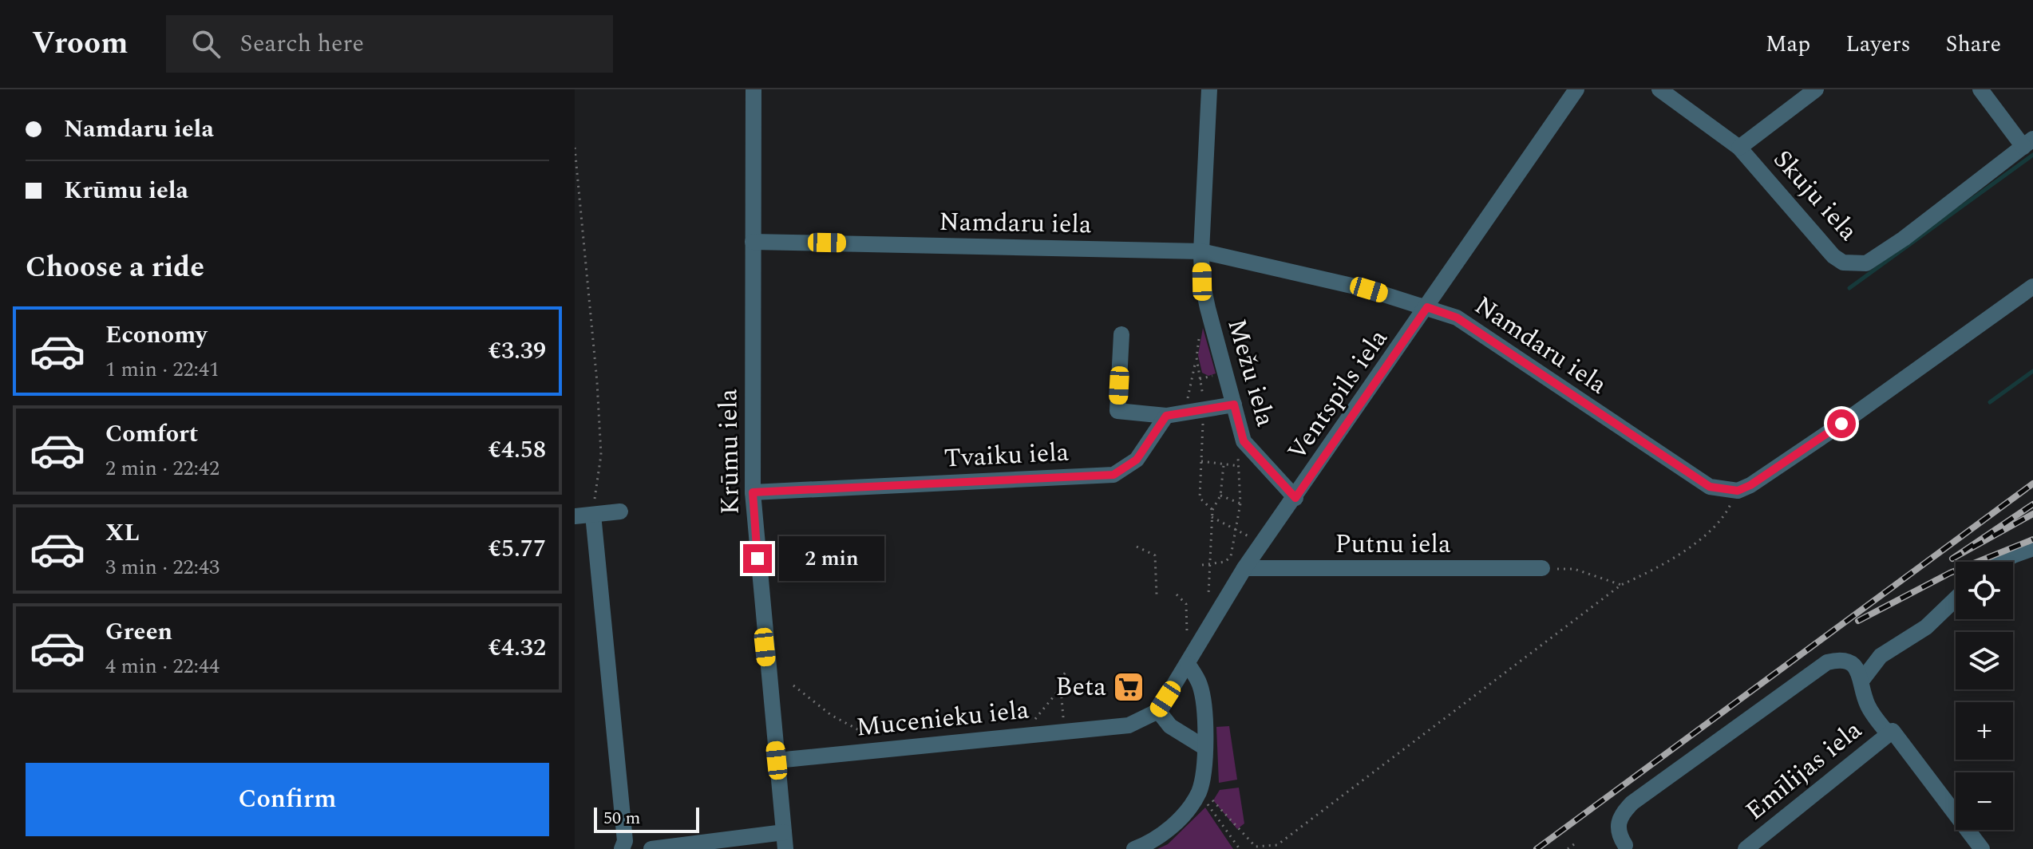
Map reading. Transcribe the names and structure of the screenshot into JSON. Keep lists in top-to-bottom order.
{
  "streets": {
    "street": [
      "Skuju iela",
      "Namdaru iela",
      "Mežu iela",
      "Ventspils iela",
      "Krūmu iela",
      "Tvaiku iela",
      "Putnu iela",
      "Mucenieku iela",
      "Emīlijas iela"
    ]
  },
  "crossings": [
    ["Namdaru iela", "Mežu iela"],
    ["Namdaru iela", "Ventspils iela"],
    ["Namdaru iela", "Krūmu iela"],
    ["Mežu iela", "Ventspils iela"],
    ["Ventspils iela", "Putnu iela"],
    ["Krūmu iela", "Tvaiku iela"],
    ["Krūmu iela", "Mucenieku iela"]
  ],
  "places": {
    "supermarket": ["Beta"]
  },
  "scale_bar": "50 m",
  "page": {
    "header": "Vroom",
    "search": "Search here",
    "nav": ["Map", "Layers", "Share"],
    "banner": ["Namdaru iela", "Krūmu iela"],
    "heading": "Choose a ride",
    "list": [
      {
        "name": "Economy",
        "note": "1 min · 22:41",
        "value": "€3.39"
      },
      {
        "name": "Comfort",
        "note": "2 min · 22:42",
        "value": "€4.58"
      },
      {
        "name": "XL",
        "note": "3 min · 22:43",
        "value": "€5.77"
      },
      {
        "name": "Green",
        "note": "4 min · 22:44",
        "value": "€4.32"
      }
    ],
    "bubble": "2 min",
    "map_buttons": ["+", "−"],
    "buttons": "Confirm",
    "scale": "50 m"
  }
}
